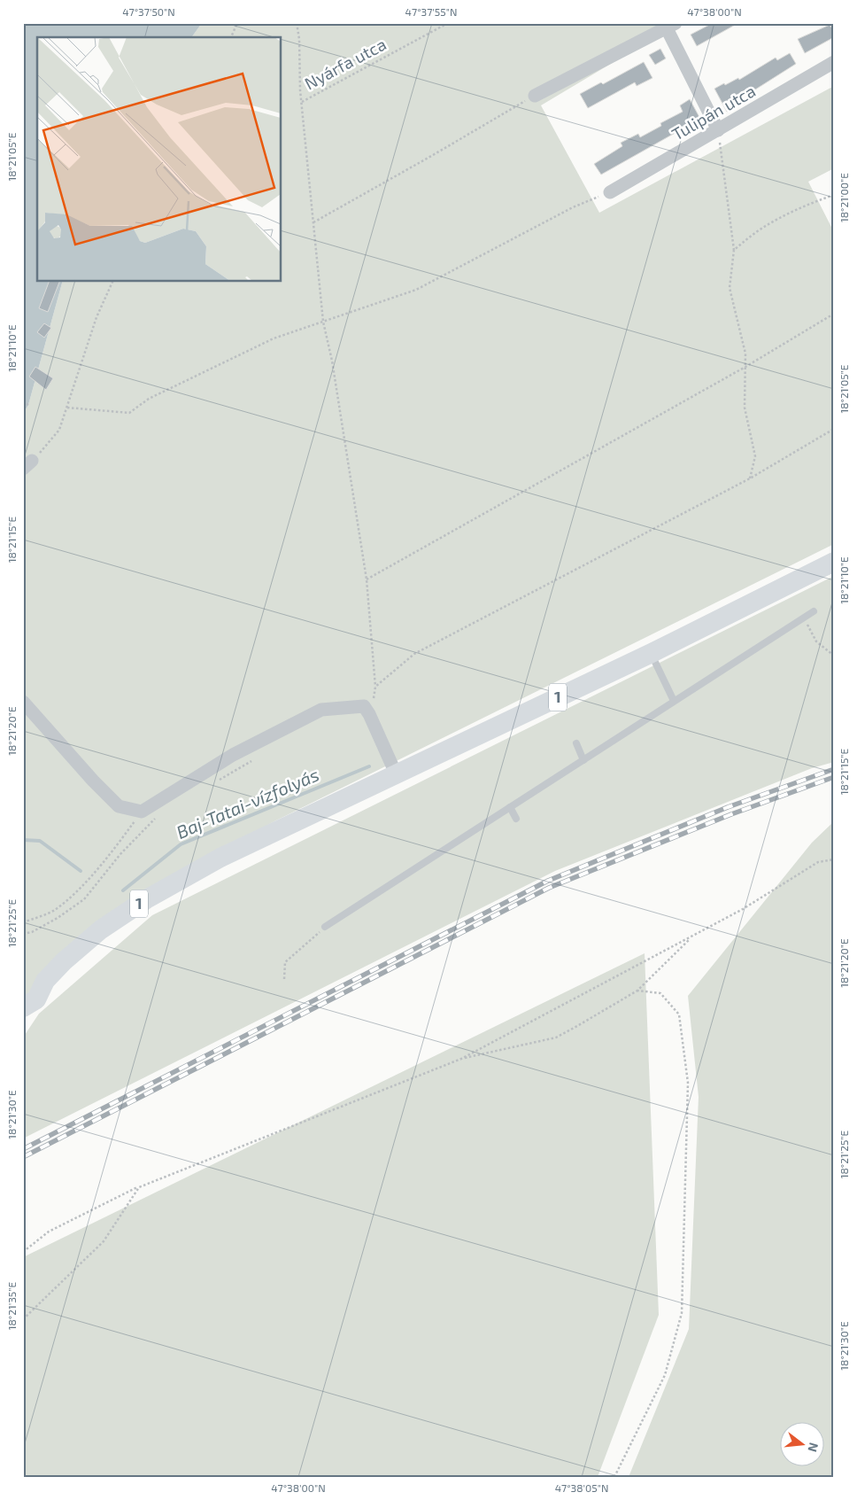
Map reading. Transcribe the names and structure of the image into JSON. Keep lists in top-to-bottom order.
{
  "streets": {
    "main road": ["1"],
    "street": ["Tulipán utca"],
    "path": ["Nyárfa utca"]
  },
  "water": ["Baj-Tatai-vízfolyás"],
  "north": "right",
  "coordinates": [
    "47°37'50\"N",
    "47°37'55\"N",
    "47°38'00\"N",
    "18°21'05\"E",
    "18°21'00\"E",
    "18°21'10\"E",
    "18°21'15\"E",
    "18°21'20\"E",
    "18°21'25\"E",
    "18°21'30\"E",
    "18°21'35\"E",
    "47°38'05\"N"
  ]
}
